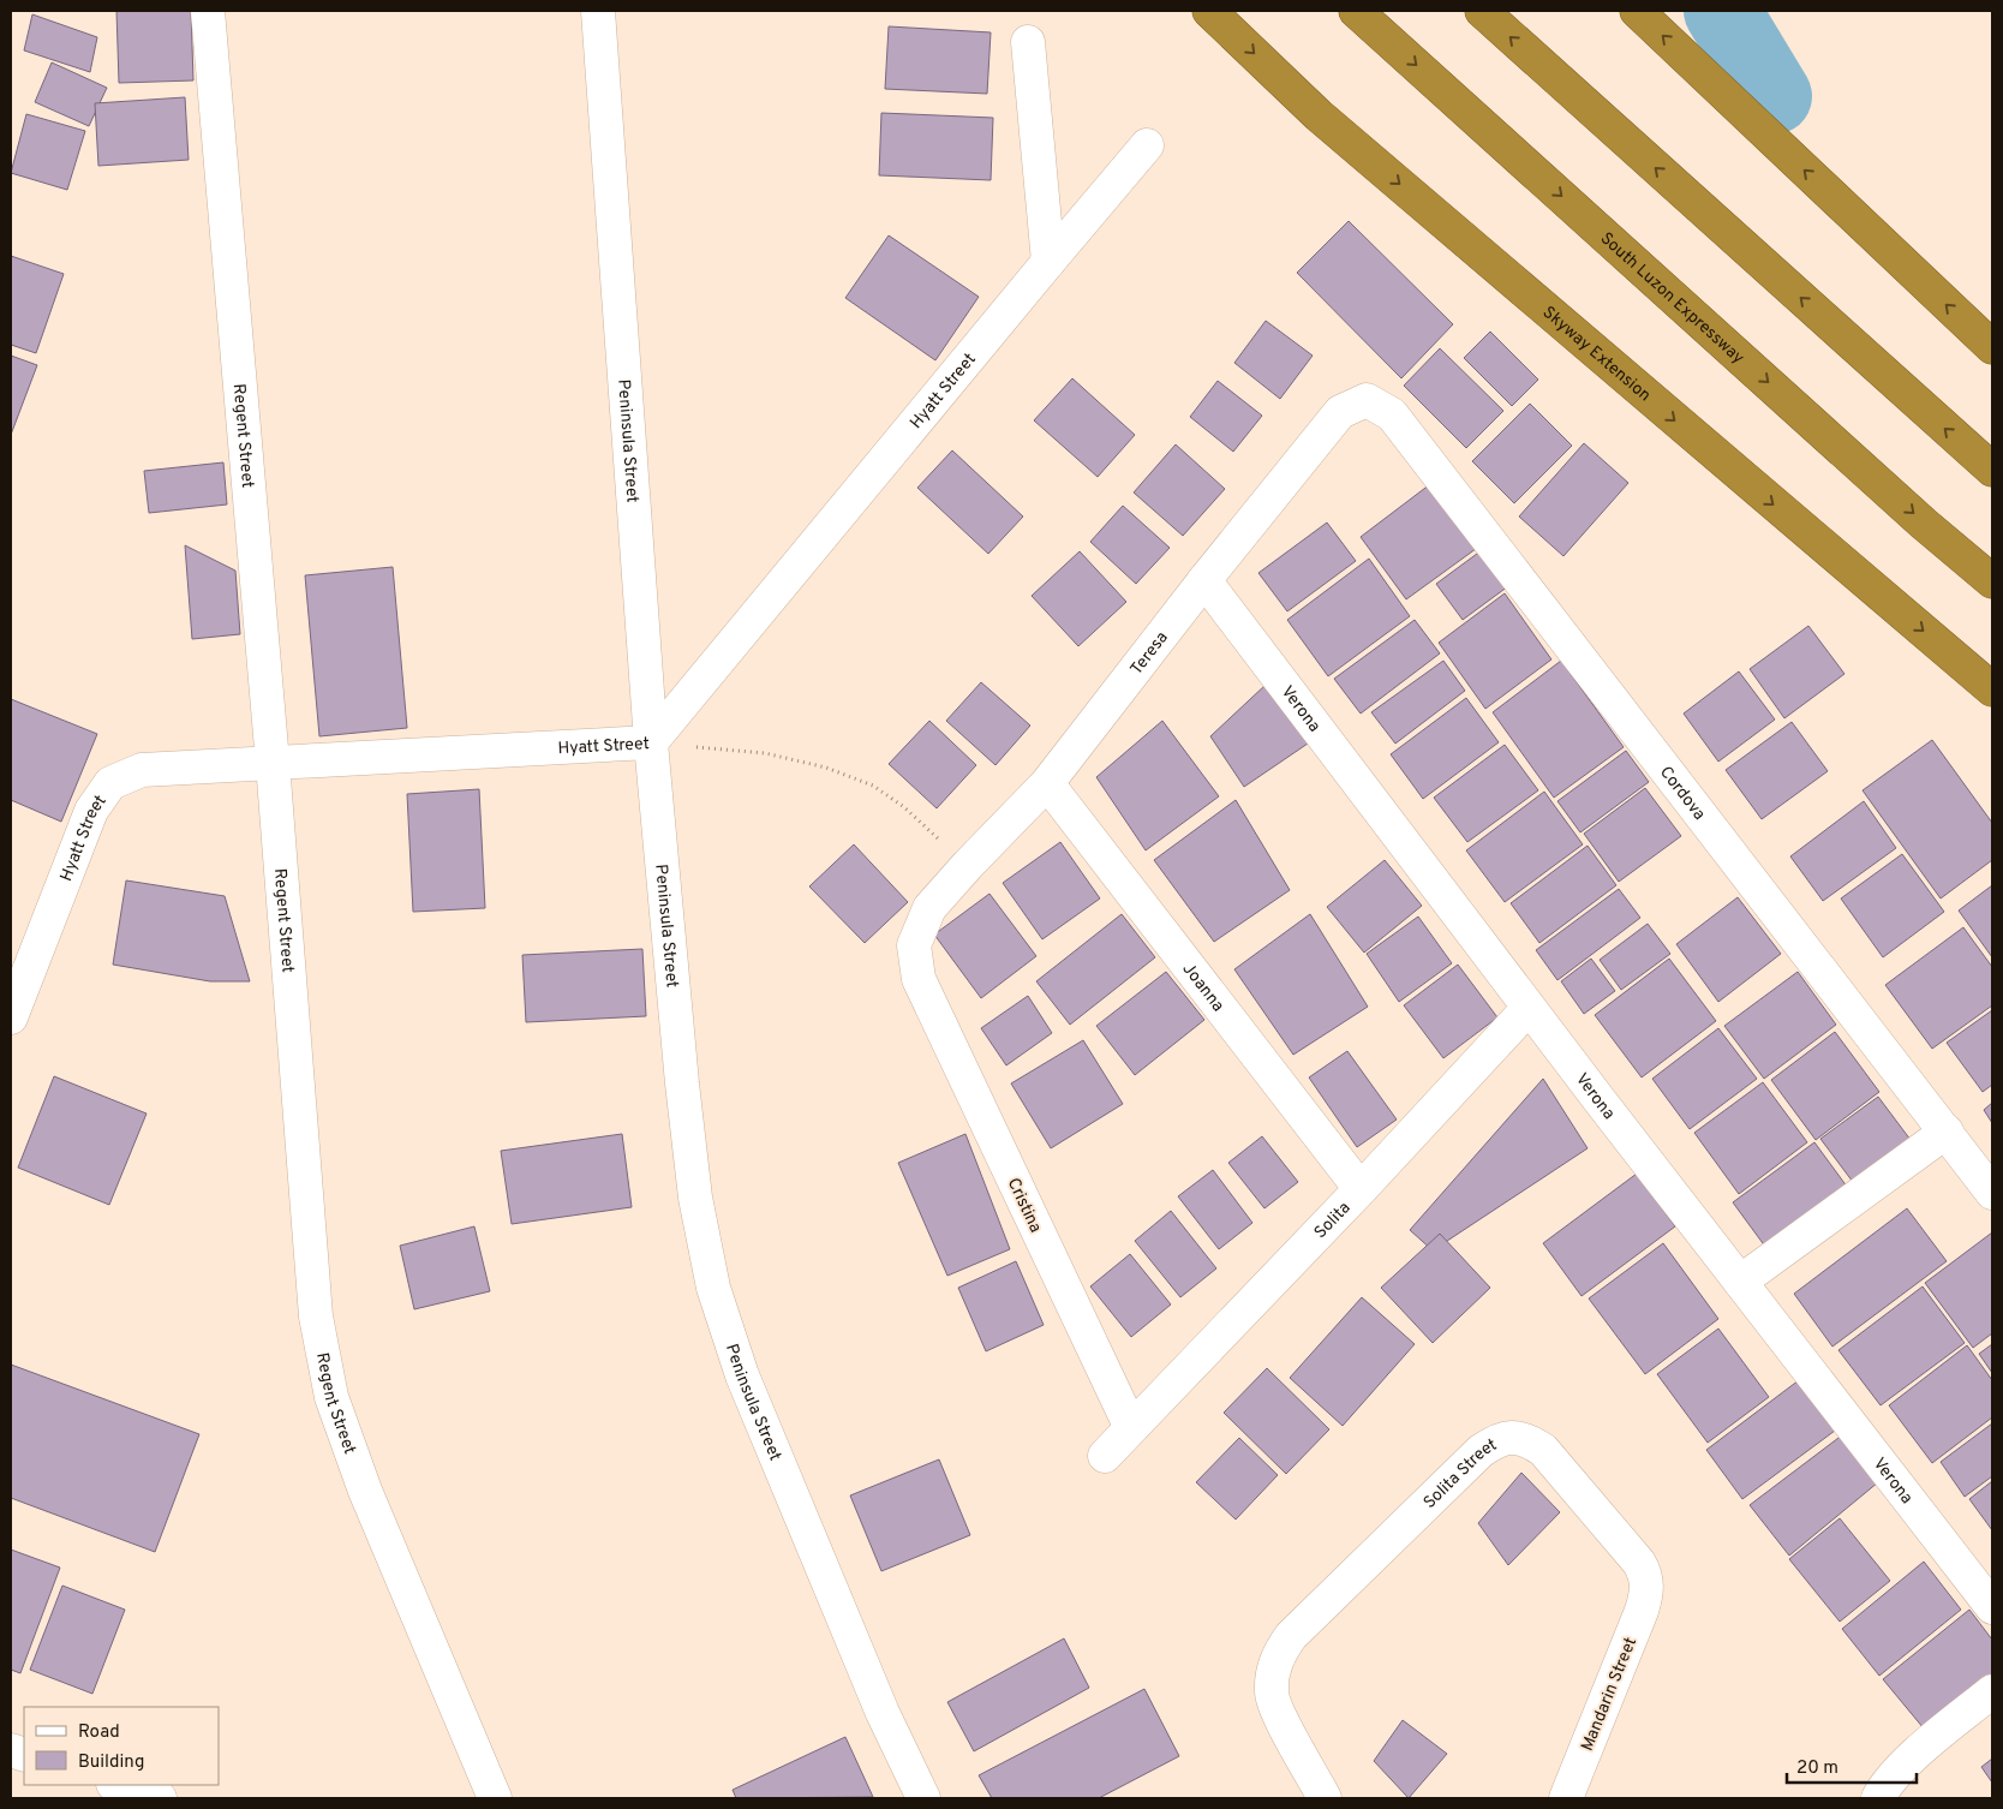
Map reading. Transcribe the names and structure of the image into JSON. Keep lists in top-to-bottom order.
{
  "streets": {
    "highway": ["South Luzon Expressway", "Skyway Extension"],
    "street": [
      "Hyatt Street",
      "Regent Street",
      "Peninsula Street",
      "Teresa",
      "Verona",
      "Cordova",
      "Joanna",
      "Cristina",
      "Solita",
      "Solita Street",
      "Mandarin Street"
    ]
  },
  "crossings": [
    ["Hyatt Street", "Regent Street"],
    ["Hyatt Street", "Peninsula Street"],
    ["Teresa", "Verona"],
    ["Teresa", "Cordova"],
    ["Teresa", "Joanna"],
    ["Teresa", "Cristina"],
    ["Verona", "Solita"],
    ["Joanna", "Solita"],
    ["Cristina", "Solita"],
    ["Solita Street", "Mandarin Street"]
  ],
  "legend": ["Road", "Building"],
  "scale_bar": "20 m"
}
